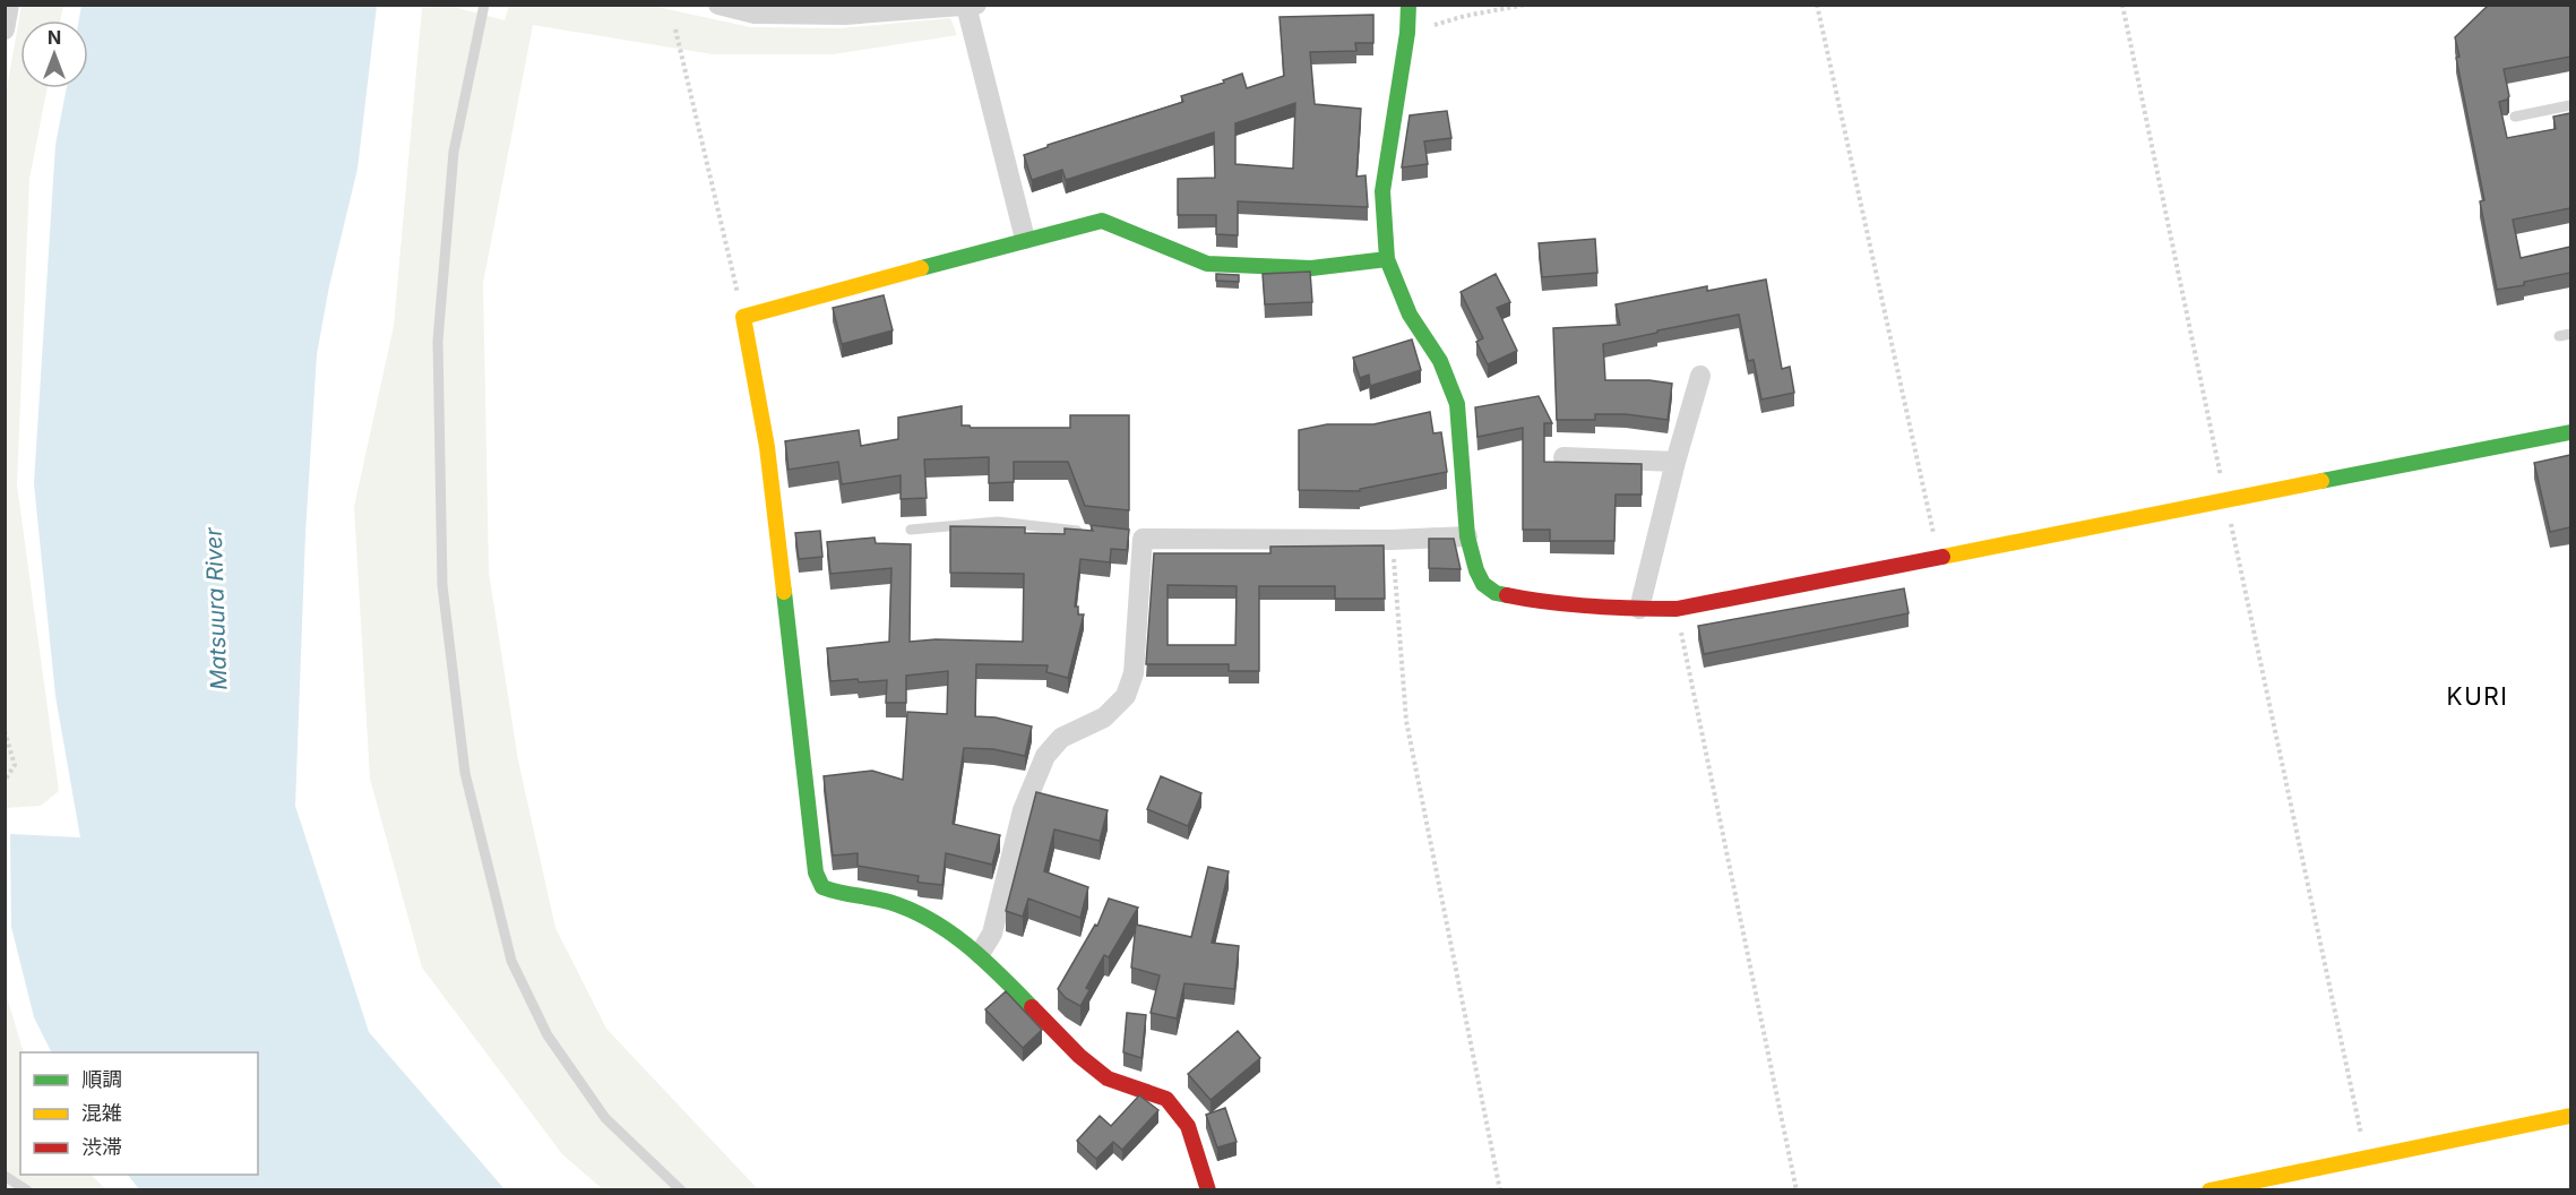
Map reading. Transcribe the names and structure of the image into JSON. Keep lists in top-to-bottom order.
{
  "districts": ["KURI"],
  "water": ["Matsuura River"],
  "legend": ["順調", "混雑", "渋滞"],
  "north": "top"
}
